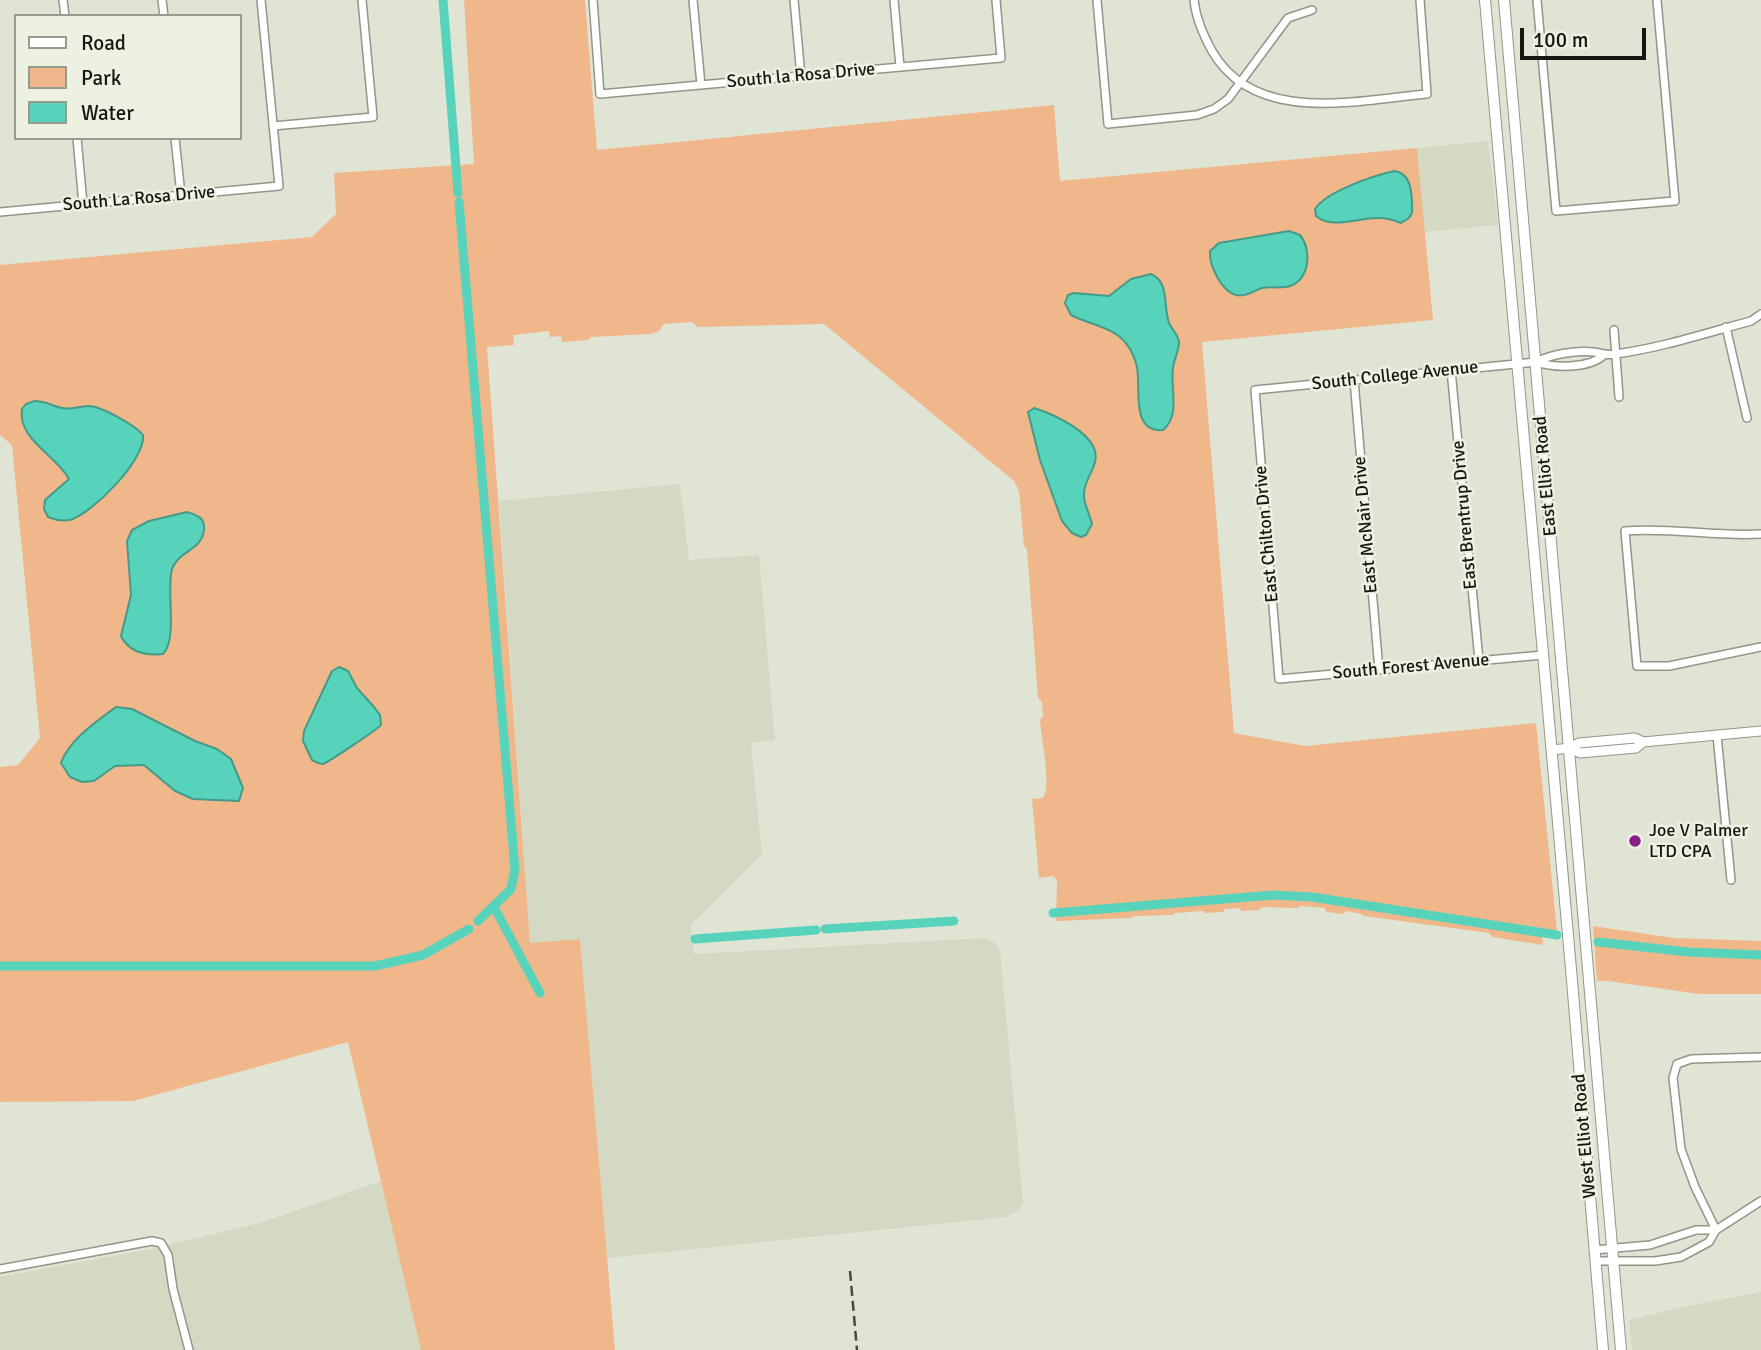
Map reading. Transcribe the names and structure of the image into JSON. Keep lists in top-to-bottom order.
{
  "streets": {
    "main road": ["East Elliot Road", "West Elliot Road"],
    "street": [
      "South la Rosa Drive",
      "South La Rosa Drive",
      "South College Avenue",
      "East Brentrup Drive",
      "East McNair Drive",
      "East Chilton Drive",
      "South Forest Avenue"
    ]
  },
  "crossings": [
    ["South College Avenue", "East Elliot Road"],
    ["South College Avenue", "East Brentrup Drive"],
    ["South College Avenue", "East McNair Drive"],
    ["South College Avenue", "East Chilton Drive"],
    ["East Elliot Road", "South Forest Avenue"],
    ["East Elliot Road", "West Elliot Road"],
    ["East Brentrup Drive", "South Forest Avenue"],
    ["East McNair Drive", "South Forest Avenue"],
    ["East Chilton Drive", "South Forest Avenue"]
  ],
  "places": ["Joe V Palmer LTD CPA"],
  "legend": ["Road", "Park", "Water"],
  "scale_bar": "100 m"
}
